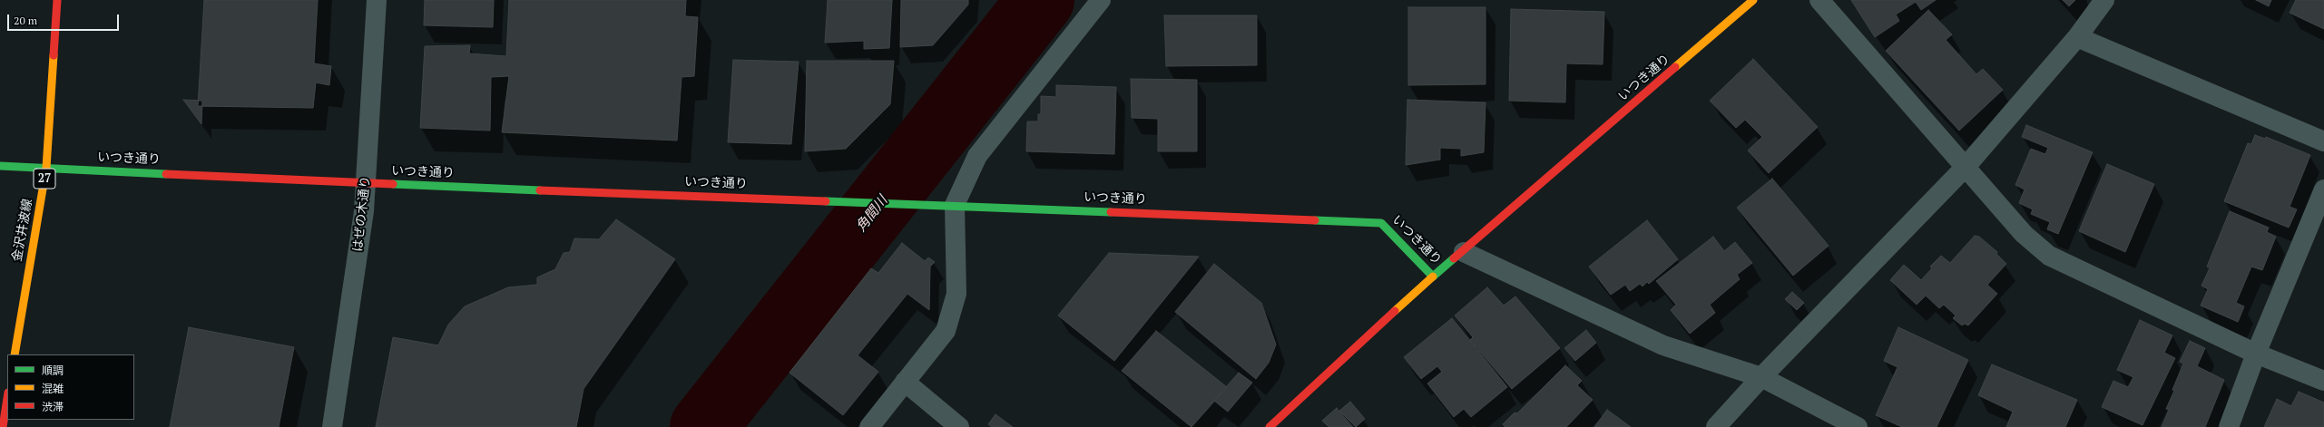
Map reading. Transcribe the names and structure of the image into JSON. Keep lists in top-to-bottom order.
{
  "streets": {
    "street": [
      "いつき通り",
      "27",
      "はぜの木通り",
      "金沢井波線"
    ]
  },
  "crossings": [
    ["いつき通り", "はぜの木通り"],
    ["いつき通り", "金沢井波線"]
  ],
  "water": ["角間川"],
  "legend": ["順調", "混雑", "渋滞"],
  "scale_bar": "20 m"
}
